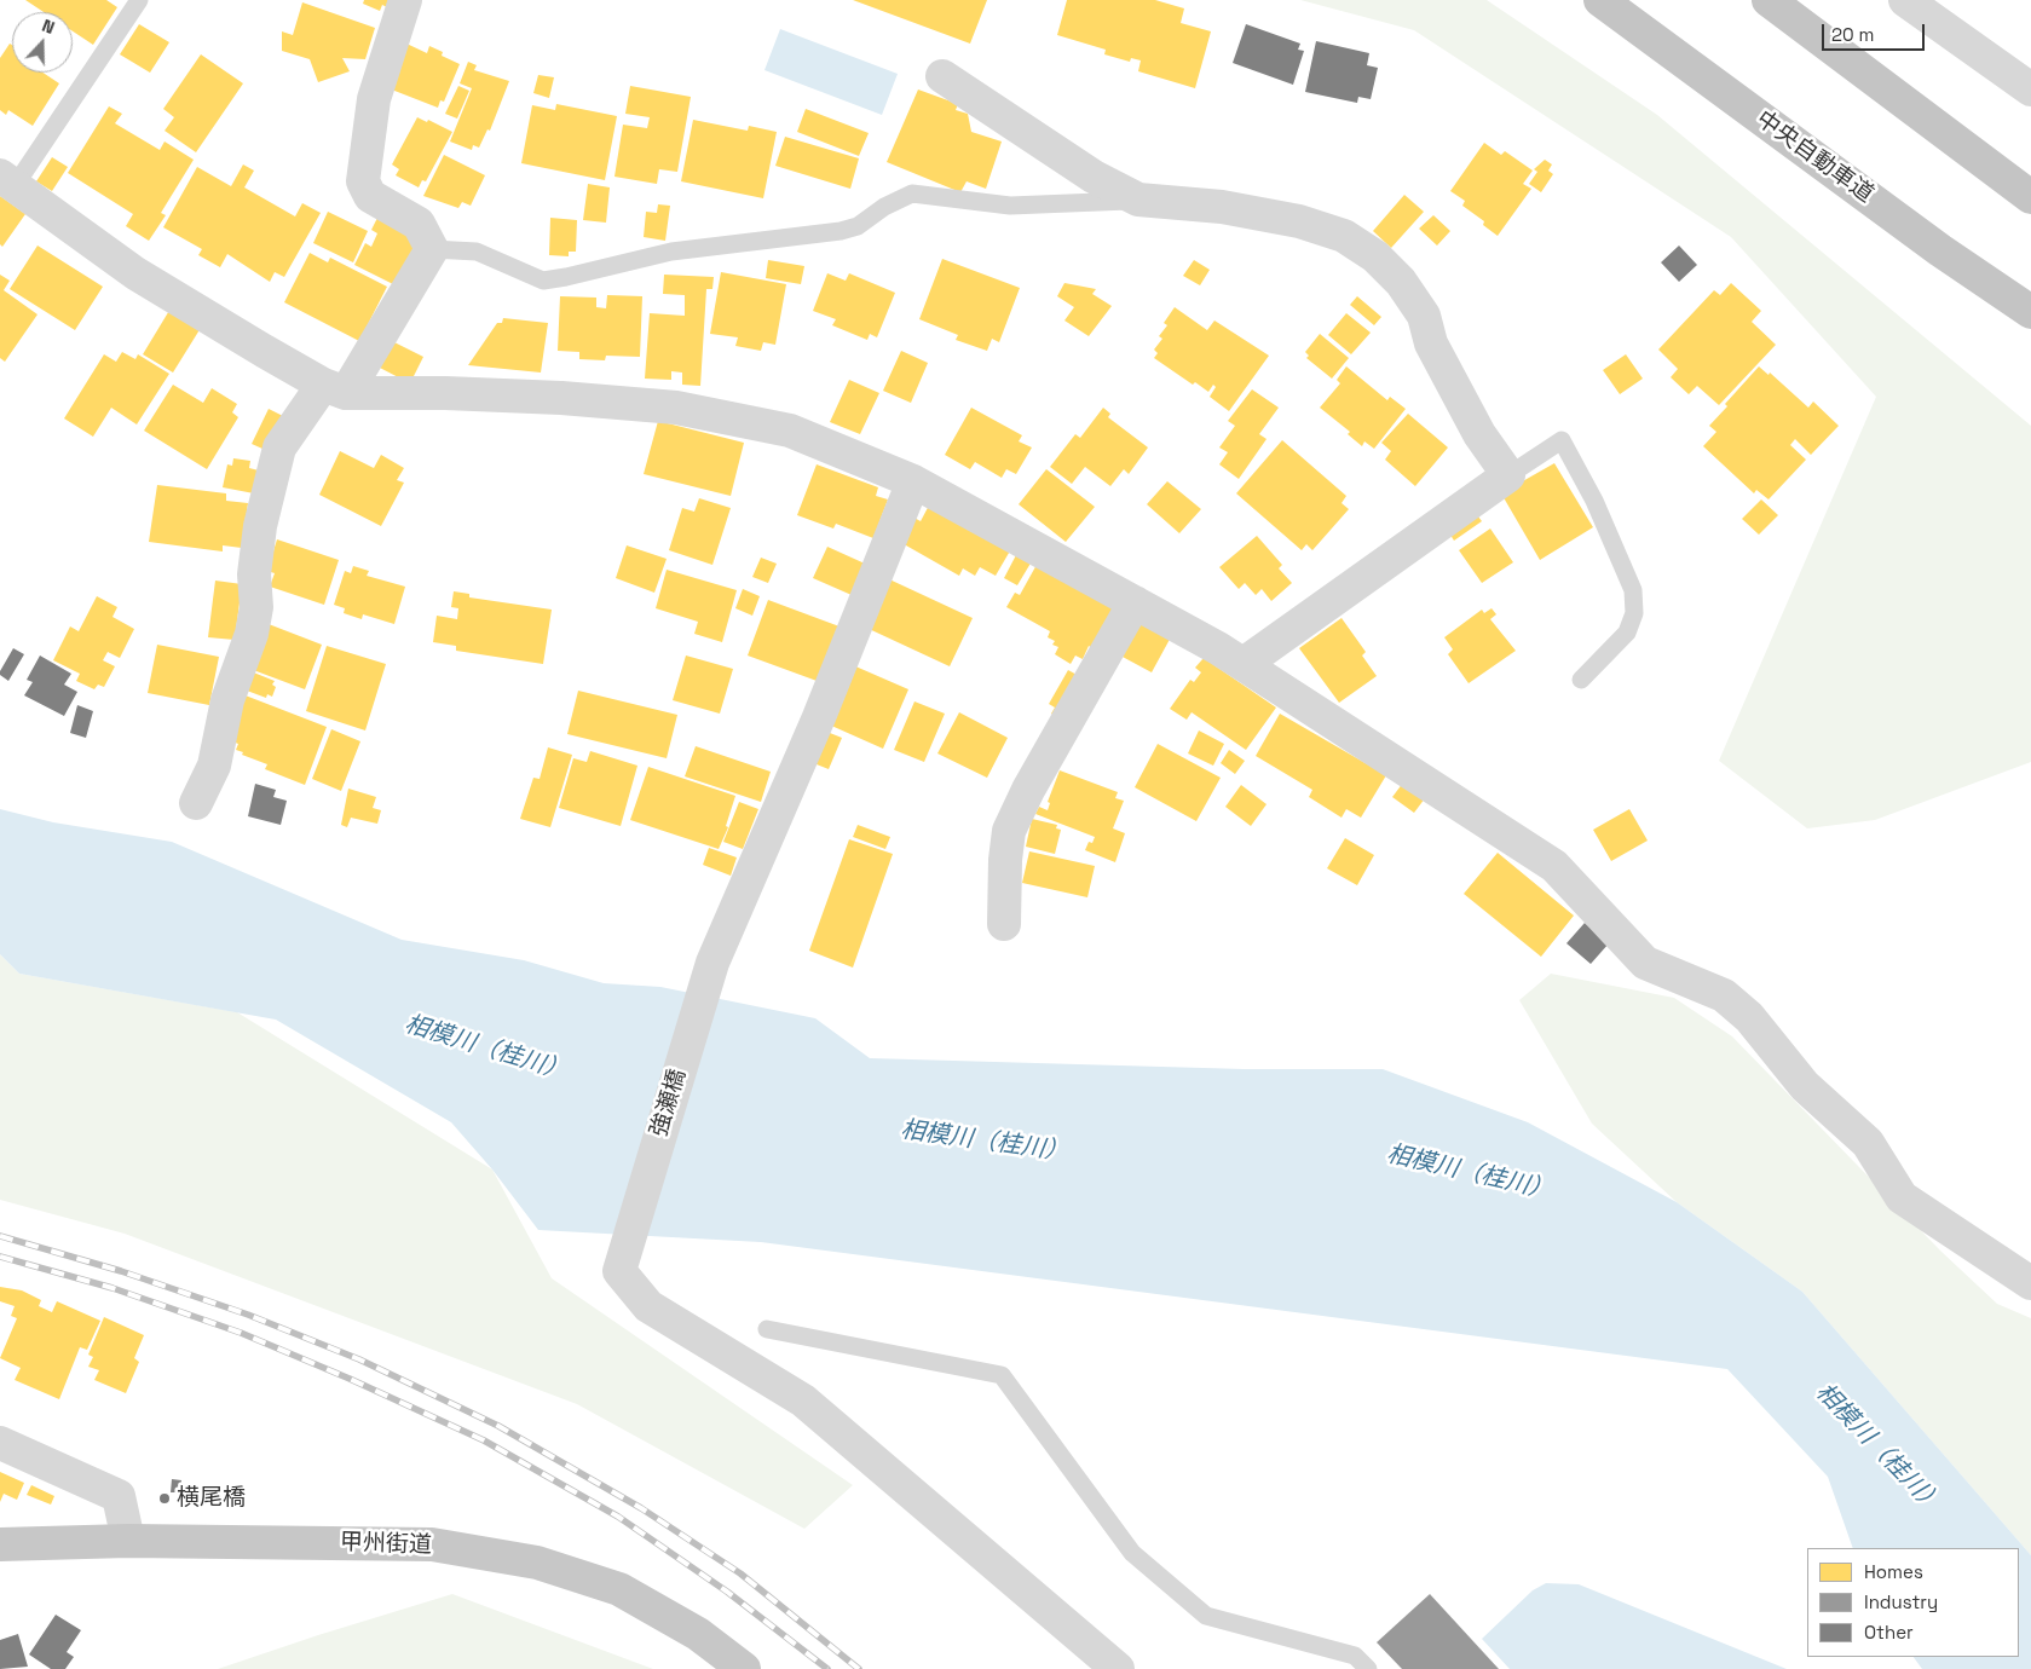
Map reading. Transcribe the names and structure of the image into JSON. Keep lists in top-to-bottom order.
{
  "streets": {
    "highway": ["中央自動車道", "甲州街道"],
    "street": ["強瀬橋"]
  },
  "water": ["相模川（桂川）"],
  "places": ["横尾橋"],
  "legend": ["Homes", "Industry", "Other"],
  "scale_bar": "20 m",
  "north": "top"
}
